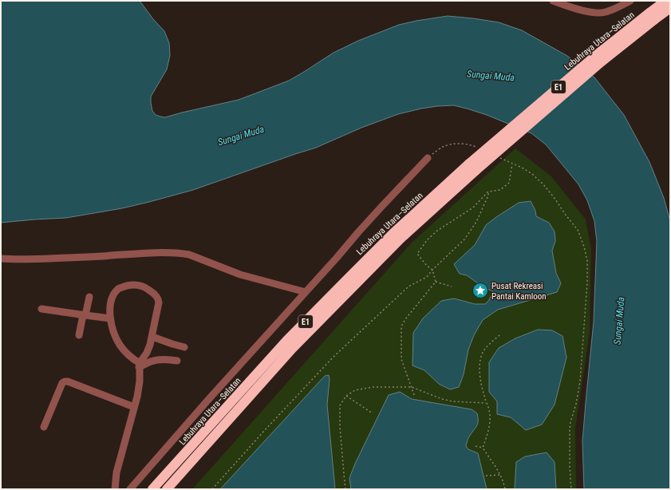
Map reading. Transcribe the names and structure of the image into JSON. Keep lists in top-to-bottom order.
{
  "streets": {
    "highway": ["Lebuhraya Utara–Selatan", "E1"]
  },
  "water": ["Sungai Muda"],
  "places": {
    "place": ["Pusat Rekreasi Pantai Kamloon"]
  }
}
